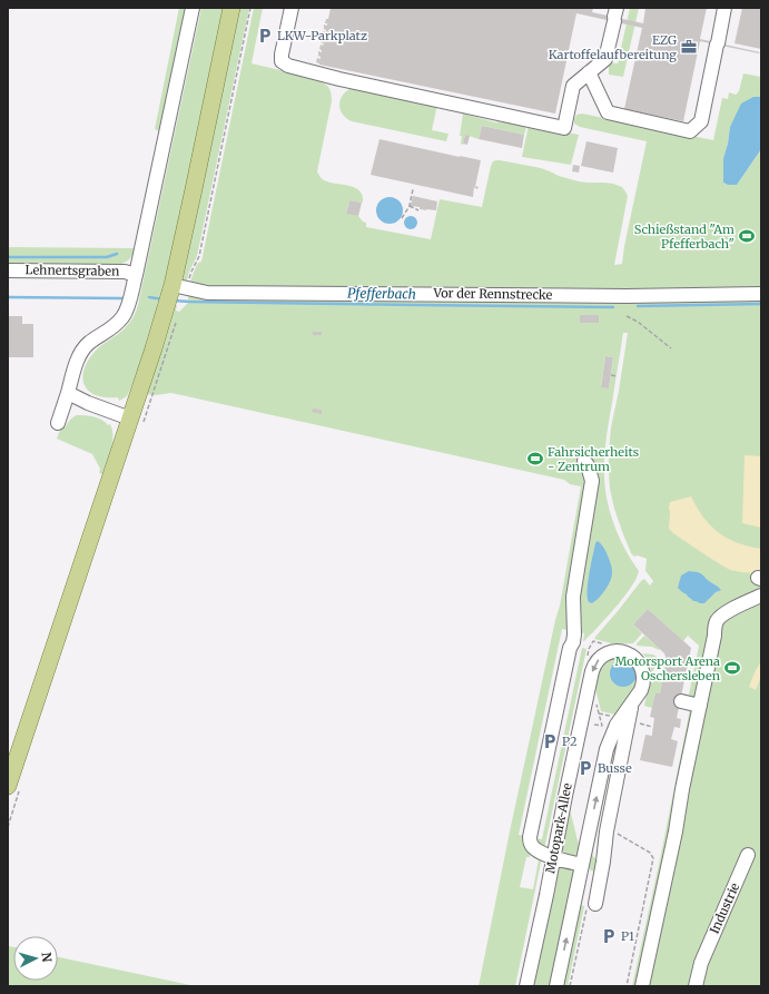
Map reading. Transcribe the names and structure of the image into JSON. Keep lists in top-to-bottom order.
{
  "streets": {
    "street": [
      "Lehnertsgraben",
      "Vor der Rennstrecke",
      "Motopark-Allee",
      "Industrie"
    ]
  },
  "water": ["Pfefferbach"],
  "places": {
    "parking": [
      "LKW-Parkplatz",
      "P2",
      "Busse",
      "P1"
    ],
    "office": ["EZG Kartoffelaufbereitung"],
    "sports": ["Schießstand \"Am Pfefferbach\"", "Fahrsicherheits - Zentrum", "Motorsport Arena Oschersleben"]
  },
  "north": "right"
}
